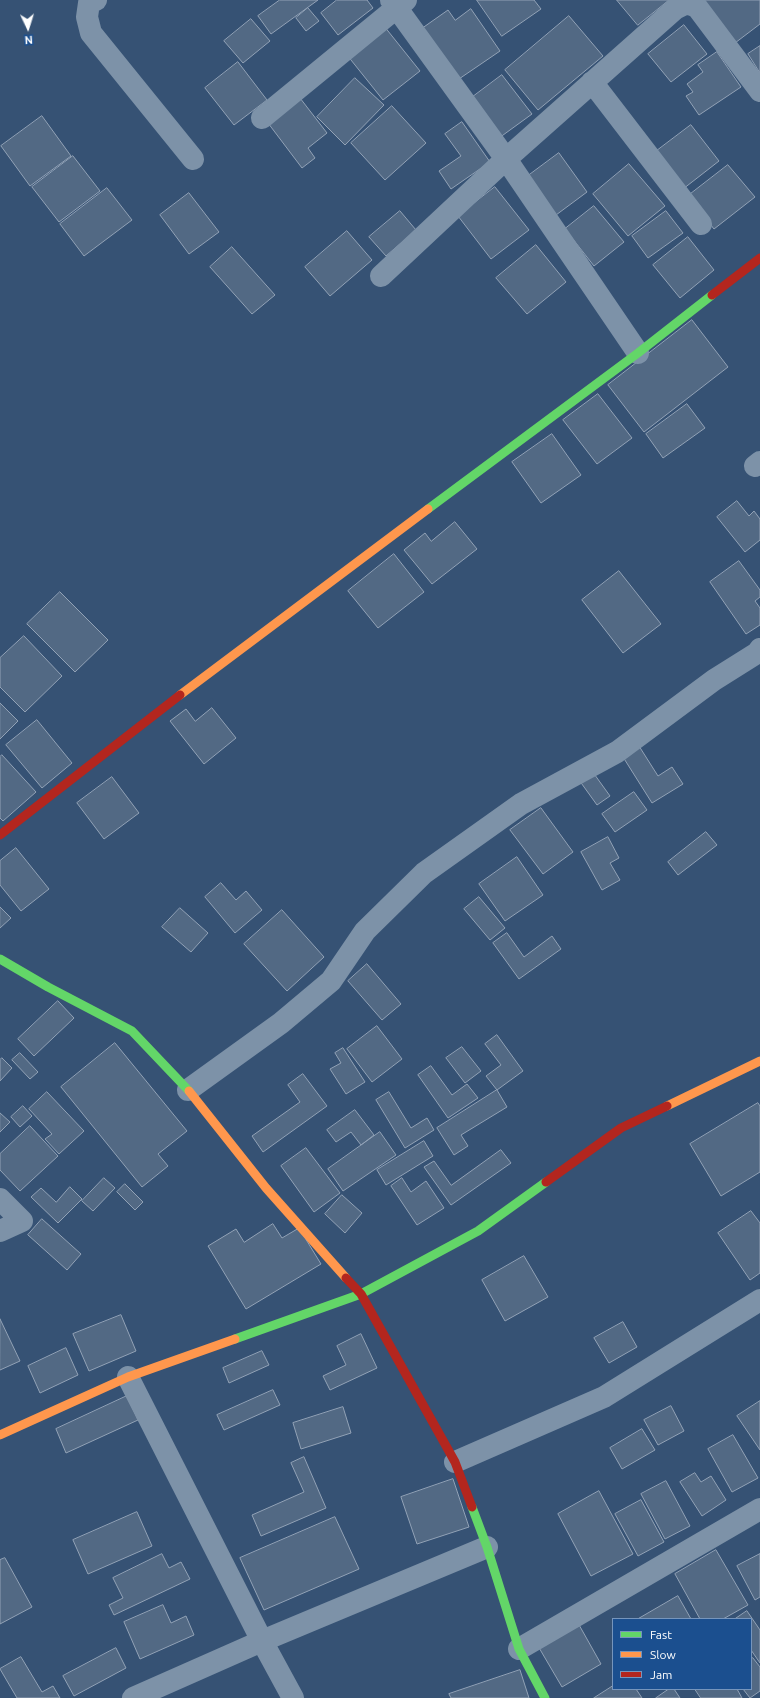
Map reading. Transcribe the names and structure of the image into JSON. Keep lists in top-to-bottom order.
{
  "legend": ["Fast", "Slow", "Jam"],
  "north": "bottom"
}
